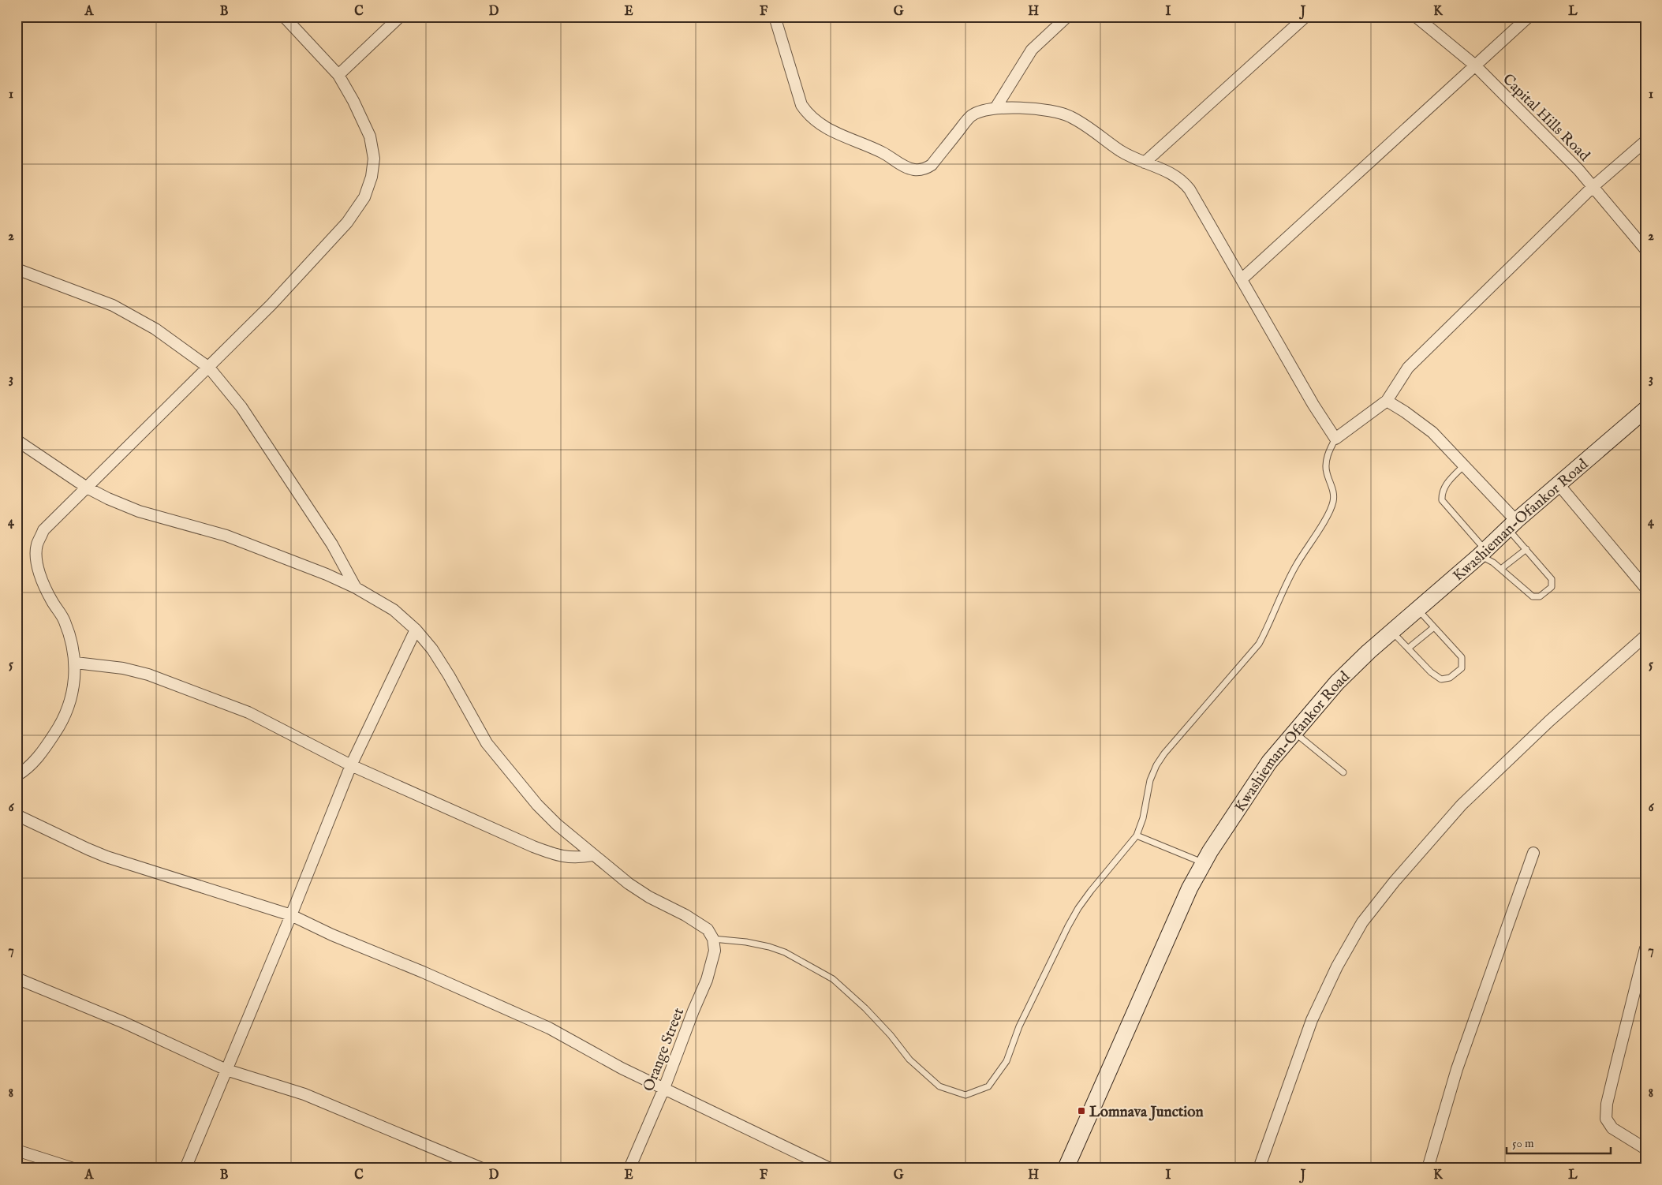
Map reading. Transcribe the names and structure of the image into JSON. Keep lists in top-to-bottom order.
{
  "streets": {
    "main road": ["Kwashieman-Ofankor Road"],
    "street": ["Capital Hills Road", "Orange Street"]
  },
  "places": {
    "transit": ["Lomnava Junction"]
  },
  "scale_bar": "50 m",
  "grid": {
    "columns": [
      "A",
      "B",
      "C",
      "D",
      "E",
      "F",
      "G",
      "H",
      "I",
      "J",
      "K",
      "L"
    ],
    "rows": [
      "1",
      "2",
      "3",
      "4",
      "5",
      "6",
      "7",
      "8"
    ]
  }
}
